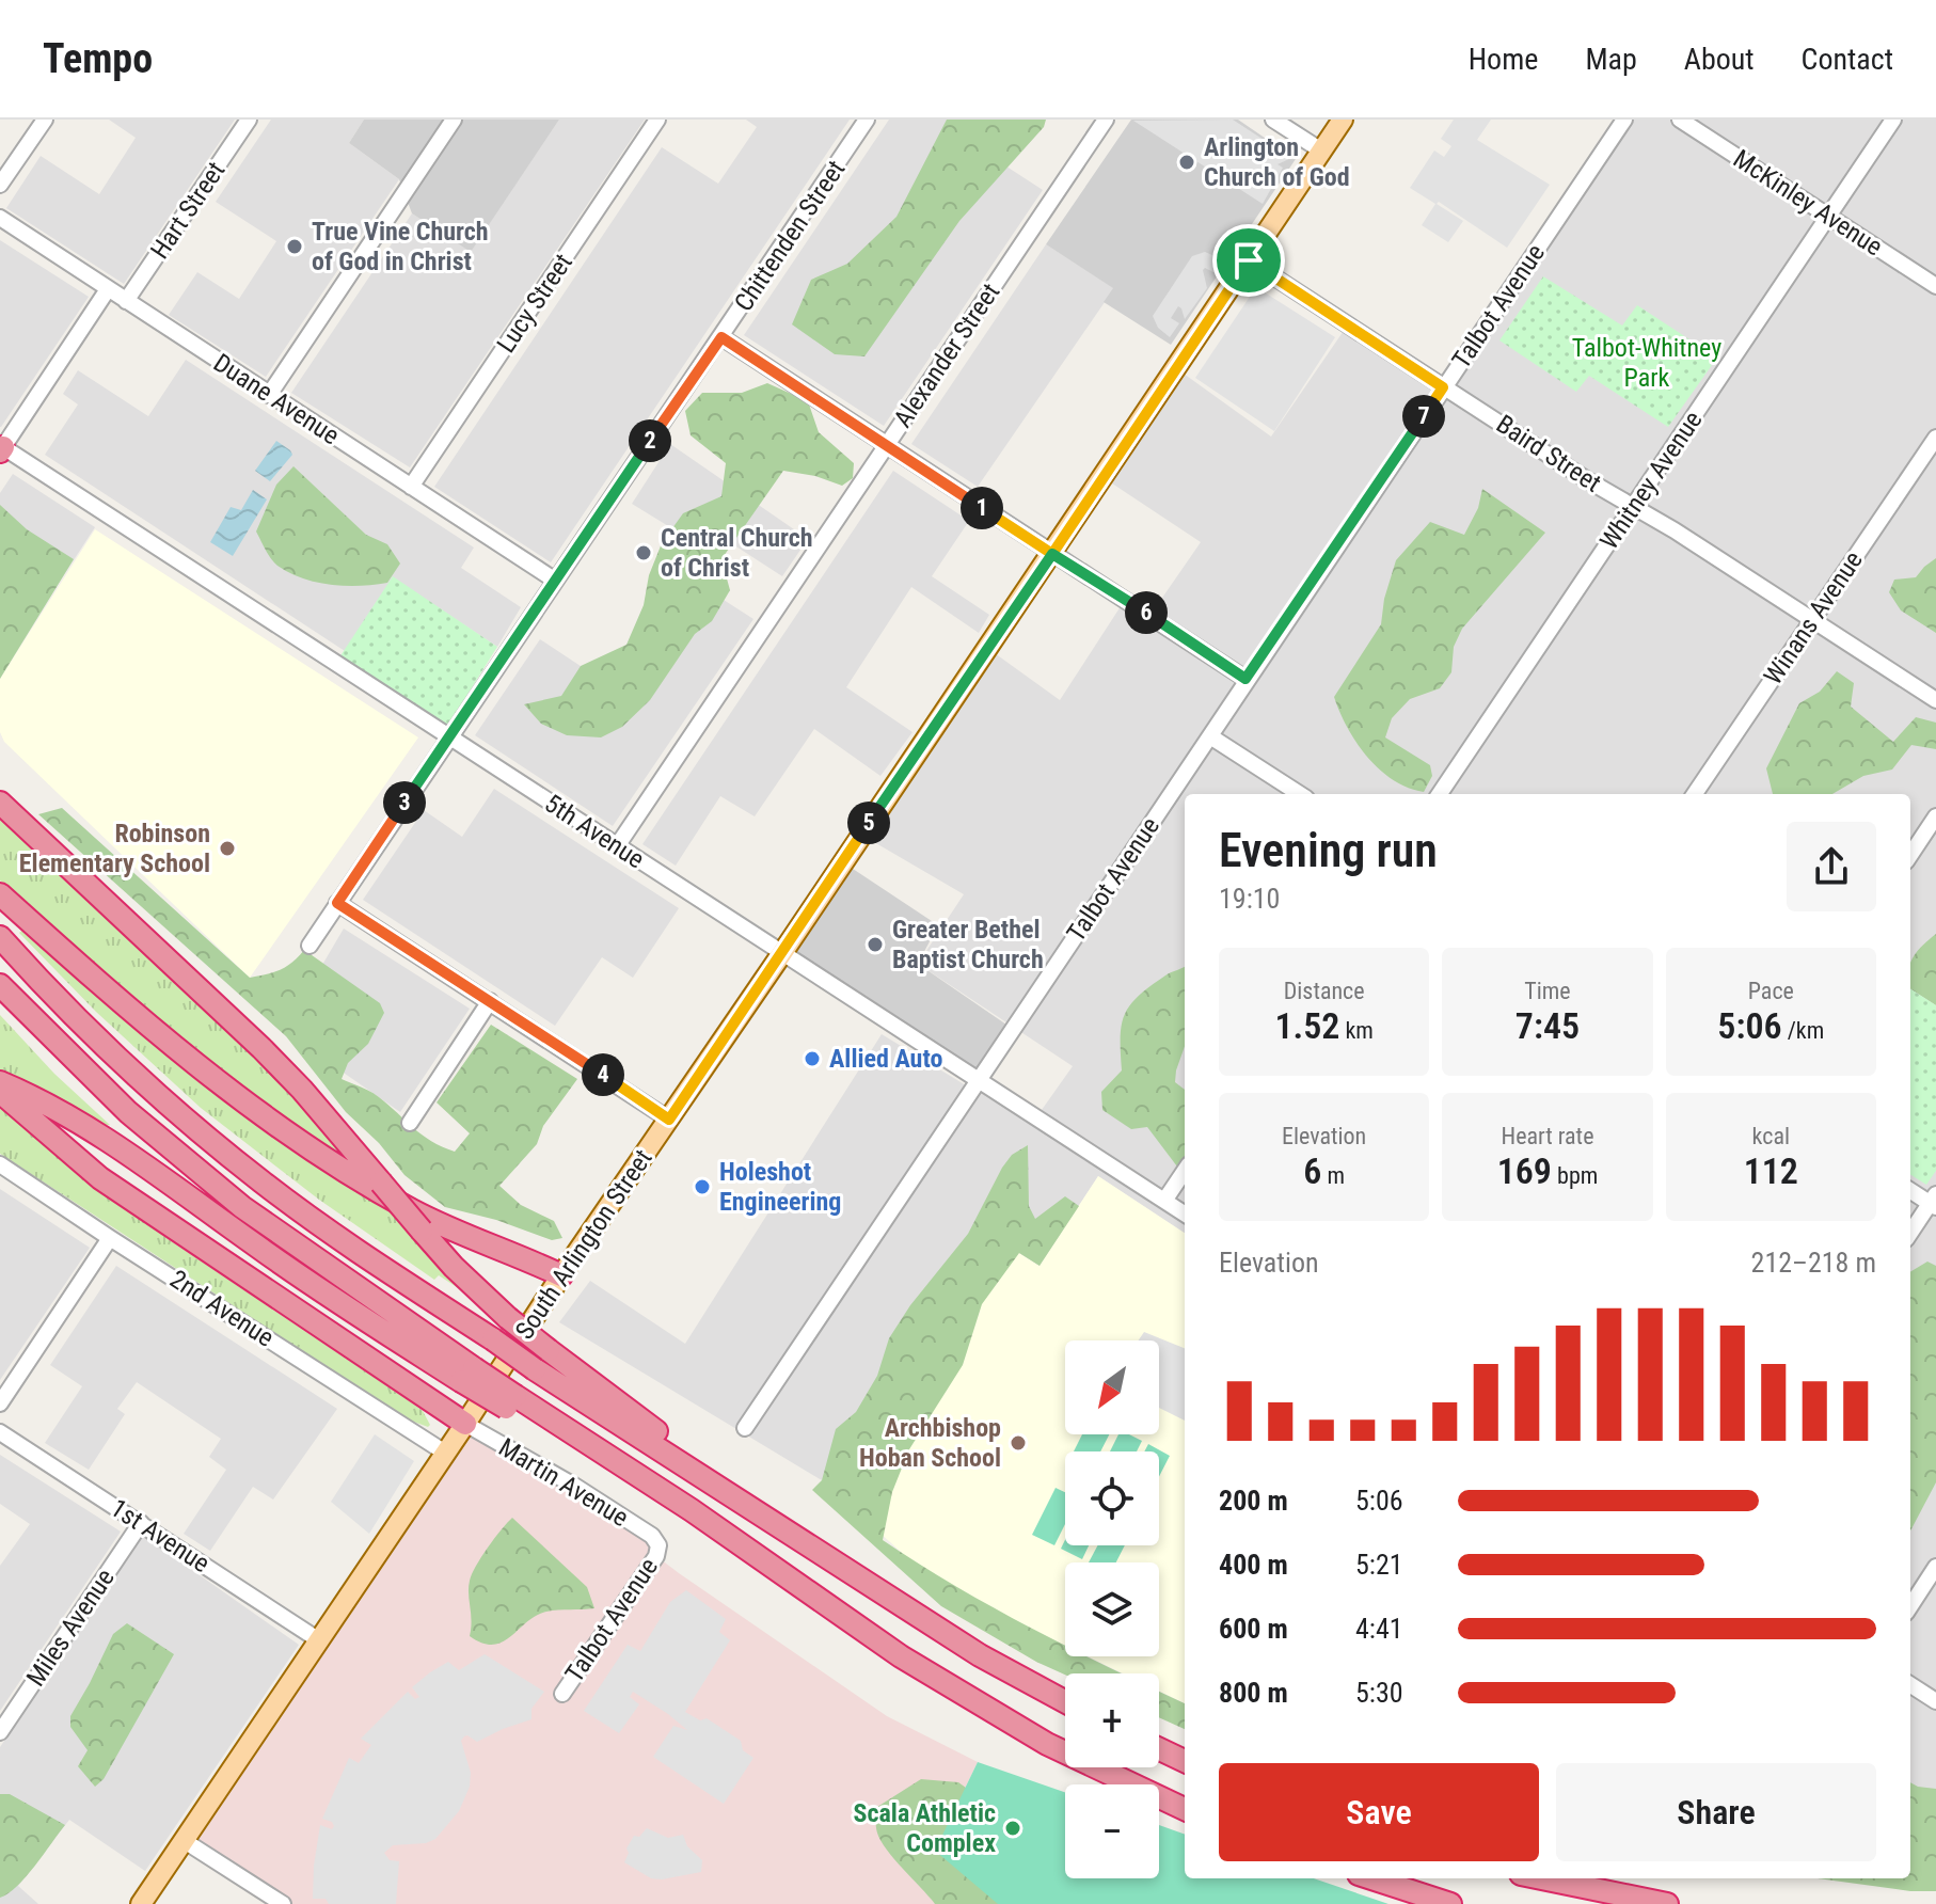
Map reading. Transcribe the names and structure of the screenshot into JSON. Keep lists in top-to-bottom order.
{
  "streets": {
    "main road": ["South Arlington Street"],
    "street": [
      "McKinley Avenue",
      "Hart Street",
      "Chittenden Street",
      "Lucy Street",
      "Talbot Avenue",
      "Alexander Street",
      "Duane Avenue",
      "Baird Street",
      "Whitney Avenue",
      "Winans Avenue",
      "5th Avenue",
      "2nd Avenue",
      "Martin Avenue",
      "1st Avenue",
      "Miles Avenue"
    ]
  },
  "crossings": [
    ["McKinley Avenue", "Whitney Avenue"],
    ["Hart Street", "Duane Avenue"],
    ["Chittenden Street", "Duane Avenue"],
    ["Chittenden Street", "5th Avenue"],
    ["Lucy Street", "Duane Avenue"],
    ["Talbot Avenue", "Baird Street"],
    ["Talbot Avenue", "5th Avenue"],
    ["Talbot Avenue", "Martin Avenue"],
    ["Alexander Street", "5th Avenue"],
    ["Baird Street", "Whitney Avenue"],
    ["Baird Street", "Winans Avenue"],
    ["Baird Street", "South Arlington Street"],
    ["5th Avenue", "South Arlington Street"],
    ["South Arlington Street", "2nd Avenue"],
    ["South Arlington Street", "Martin Avenue"],
    ["South Arlington Street", "1st Avenue"],
    ["1st Avenue", "Miles Avenue"]
  ],
  "parks": ["Talbot-Whitney Park"],
  "places": [
    "Arlington Church of God",
    "True Vine Church of God in Christ",
    "Central Church of Christ",
    "Robinson Elementary School",
    "Greater Bethel Baptist Church",
    "Allied Auto",
    "Holeshot Engineering",
    "Archbishop Hoban School",
    "Scala Athletic Complex"
  ],
  "north": "bottom left",
  "page": {
    "header": "Tempo",
    "nav": [
      "Home",
      "Map",
      "About",
      "Contact"
    ],
    "pins": [
      "7",
      "2",
      "1",
      "6",
      "3",
      "5",
      "4"
    ],
    "heading": ["Evening run", "19:10"],
    "stats": [
      ["Distance", "1.52 km"],
      ["Time", "7:45"],
      ["Pace", "5:06 /km"],
      ["Elevation", "6 m"],
      ["Heart rate", "169 bpm"],
      ["kcal", "112"]
    ],
    "chart": ["Elevation", "212–218 m"],
    "map_buttons": ["+", "−"],
    "list": [
      {
        "name": "200 m",
        "note": "5:06"
      },
      {
        "name": "400 m",
        "note": "5:21"
      },
      {
        "name": "600 m",
        "note": "4:41"
      },
      {
        "name": "800 m",
        "note": "5:30"
      }
    ],
    "buttons": ["Save", "Share"]
  }
}
